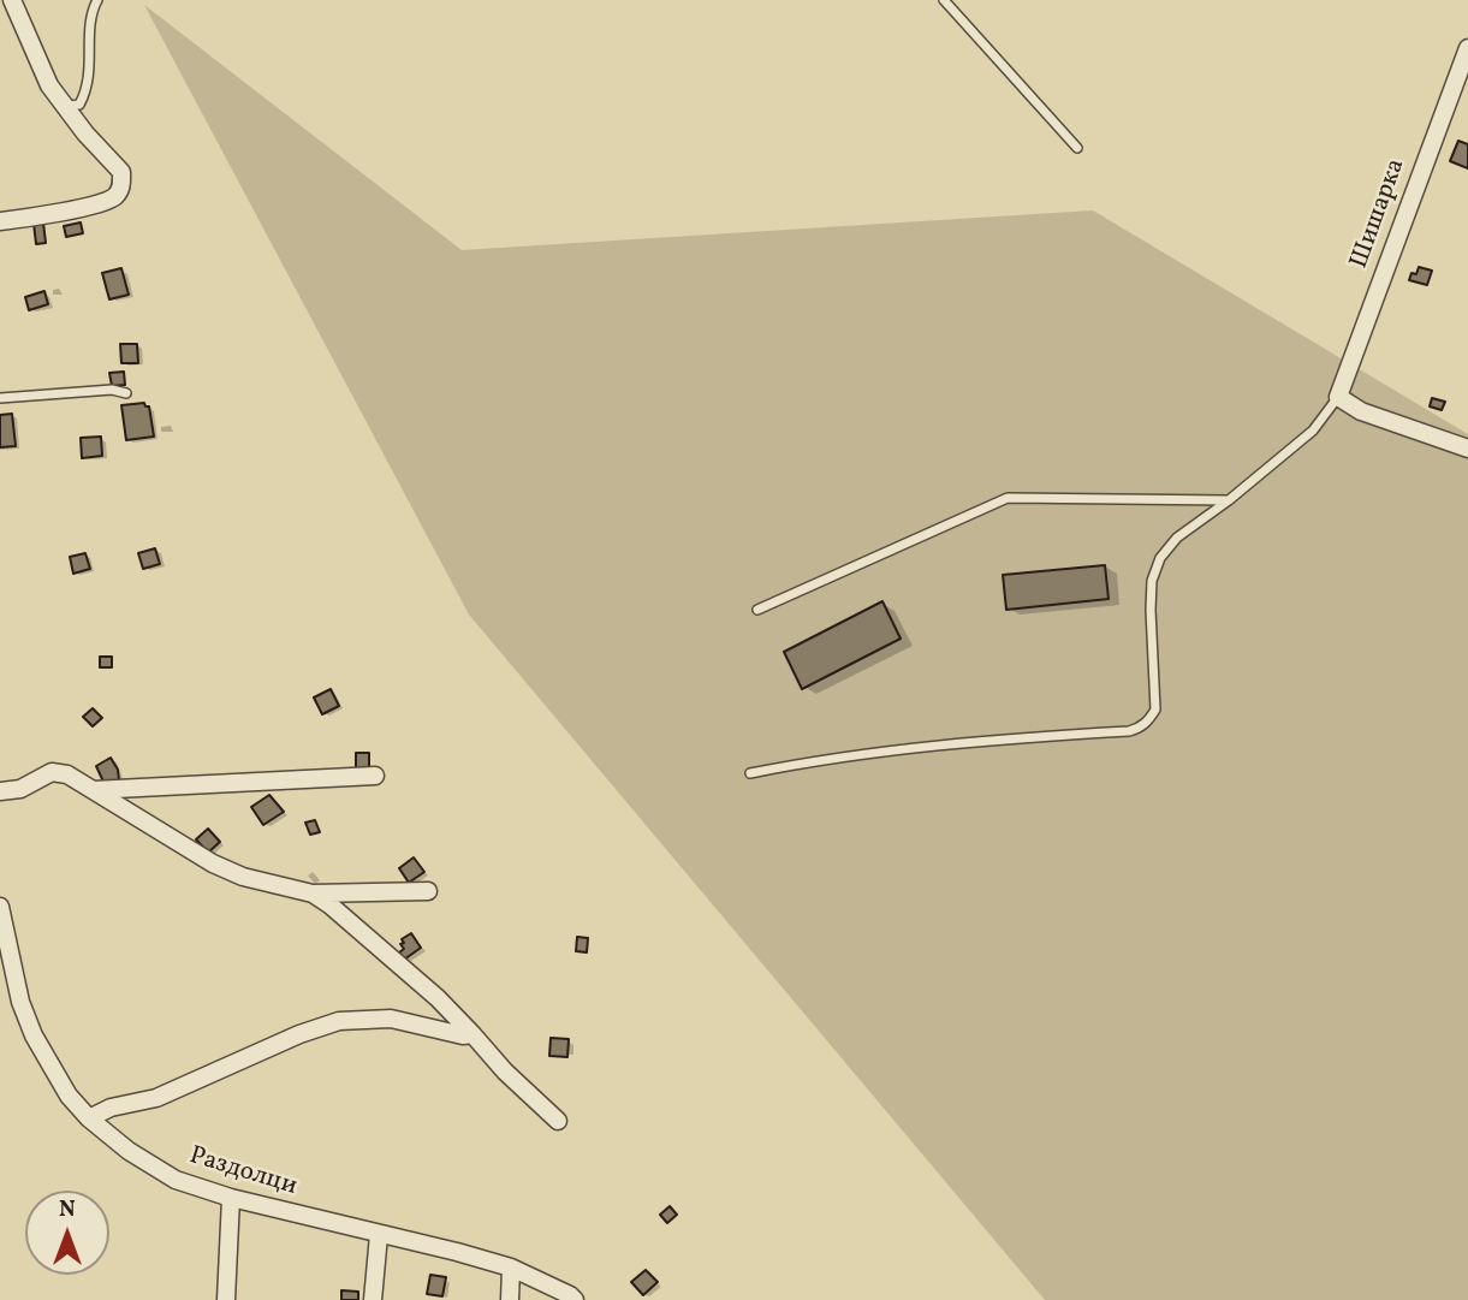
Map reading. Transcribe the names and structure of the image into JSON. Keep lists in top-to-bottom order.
{
  "streets": {
    "street": ["Шишарка", "Раздолци"]
  },
  "north": "top"
}
